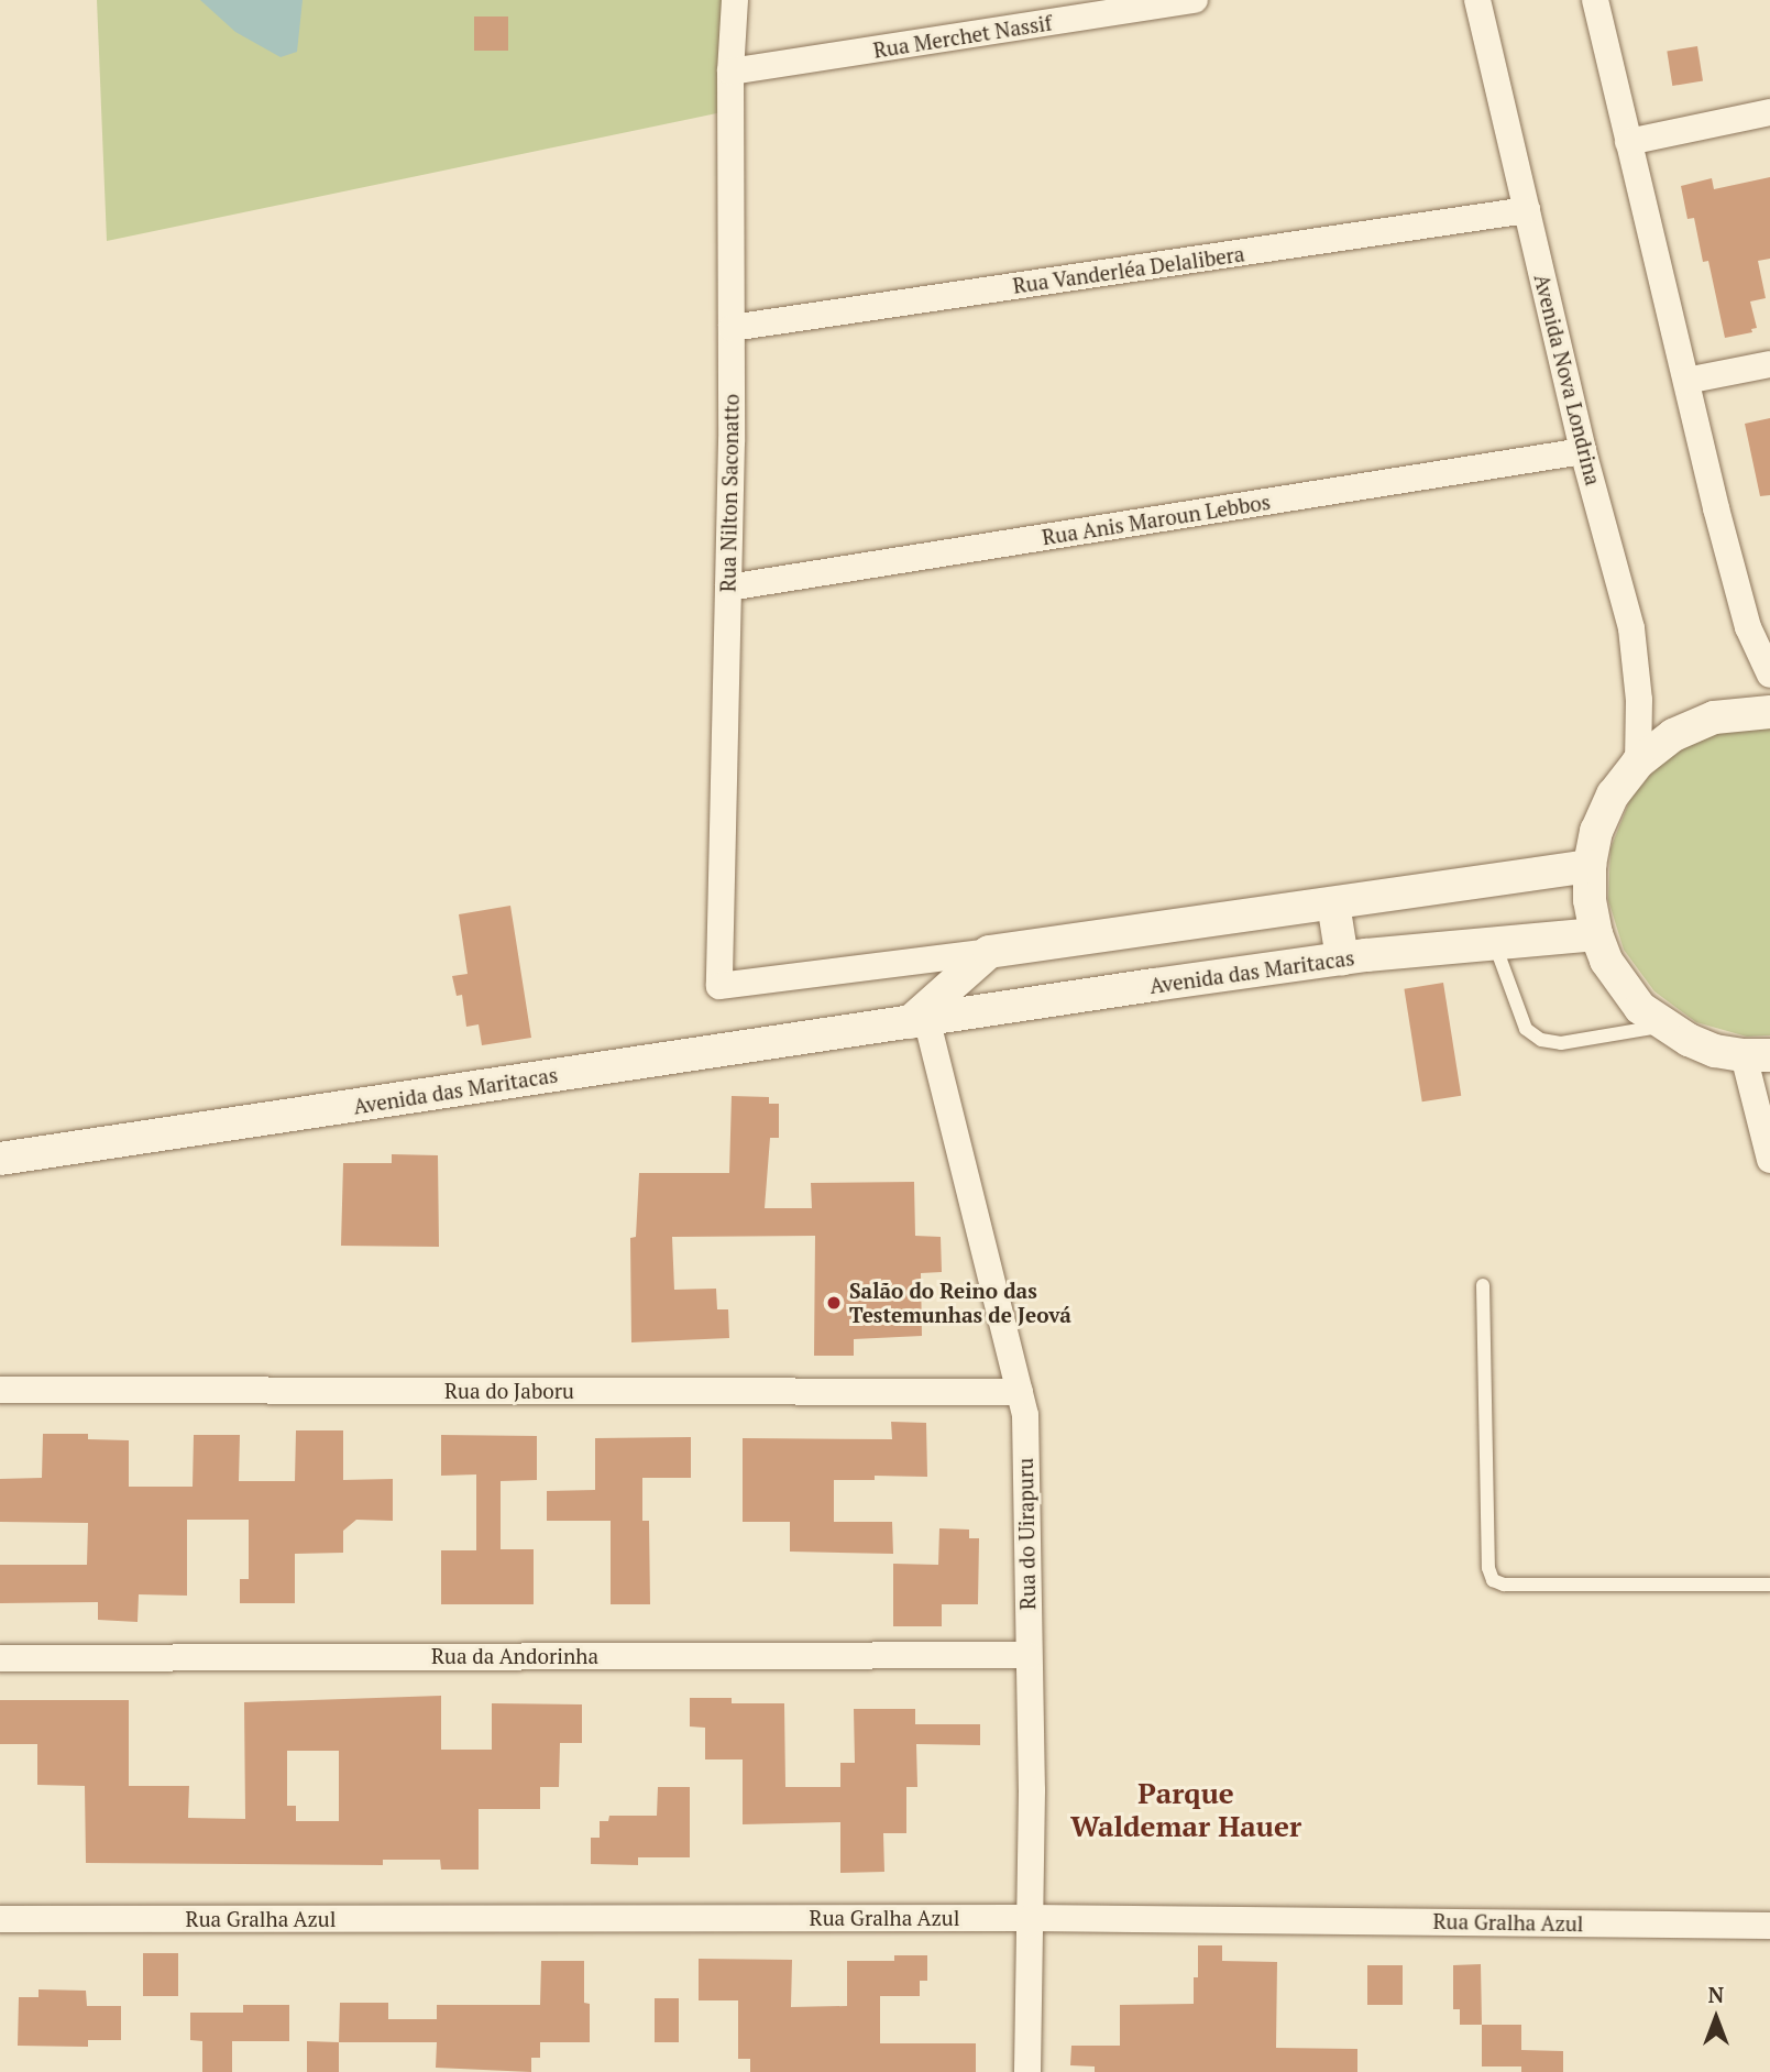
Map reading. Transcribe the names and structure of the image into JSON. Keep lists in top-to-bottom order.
{
  "streets": {
    "street": [
      "Rua Merchet Nassif",
      "Rua Vanderléa Delalibera",
      "Avenida Nova Londrina",
      "Rua Nilton Saconatto",
      "Rua Anis Maroun Lebbos",
      "Avenida das Maritacas",
      "Rua do Jaboru",
      "Rua do Uirapuru",
      "Rua da Andorinha",
      "Rua Gralha Azul"
    ]
  },
  "crossings": [
    ["Rua Merchet Nassif", "Rua Nilton Saconatto"],
    ["Rua Vanderléa Delalibera", "Avenida Nova Londrina"],
    ["Rua Vanderléa Delalibera", "Rua Nilton Saconatto"],
    ["Avenida Nova Londrina", "Rua Anis Maroun Lebbos"],
    ["Rua Nilton Saconatto", "Rua Anis Maroun Lebbos"],
    ["Avenida das Maritacas", "Rua do Uirapuru"],
    ["Rua do Jaboru", "Rua do Uirapuru"],
    ["Rua do Uirapuru", "Rua da Andorinha"],
    ["Rua do Uirapuru", "Rua Gralha Azul"]
  ],
  "districts": ["Parque Waldemar Hauer"],
  "places": ["Salão do Reino das Testemunhas de Jeová"],
  "north": "top"
}
